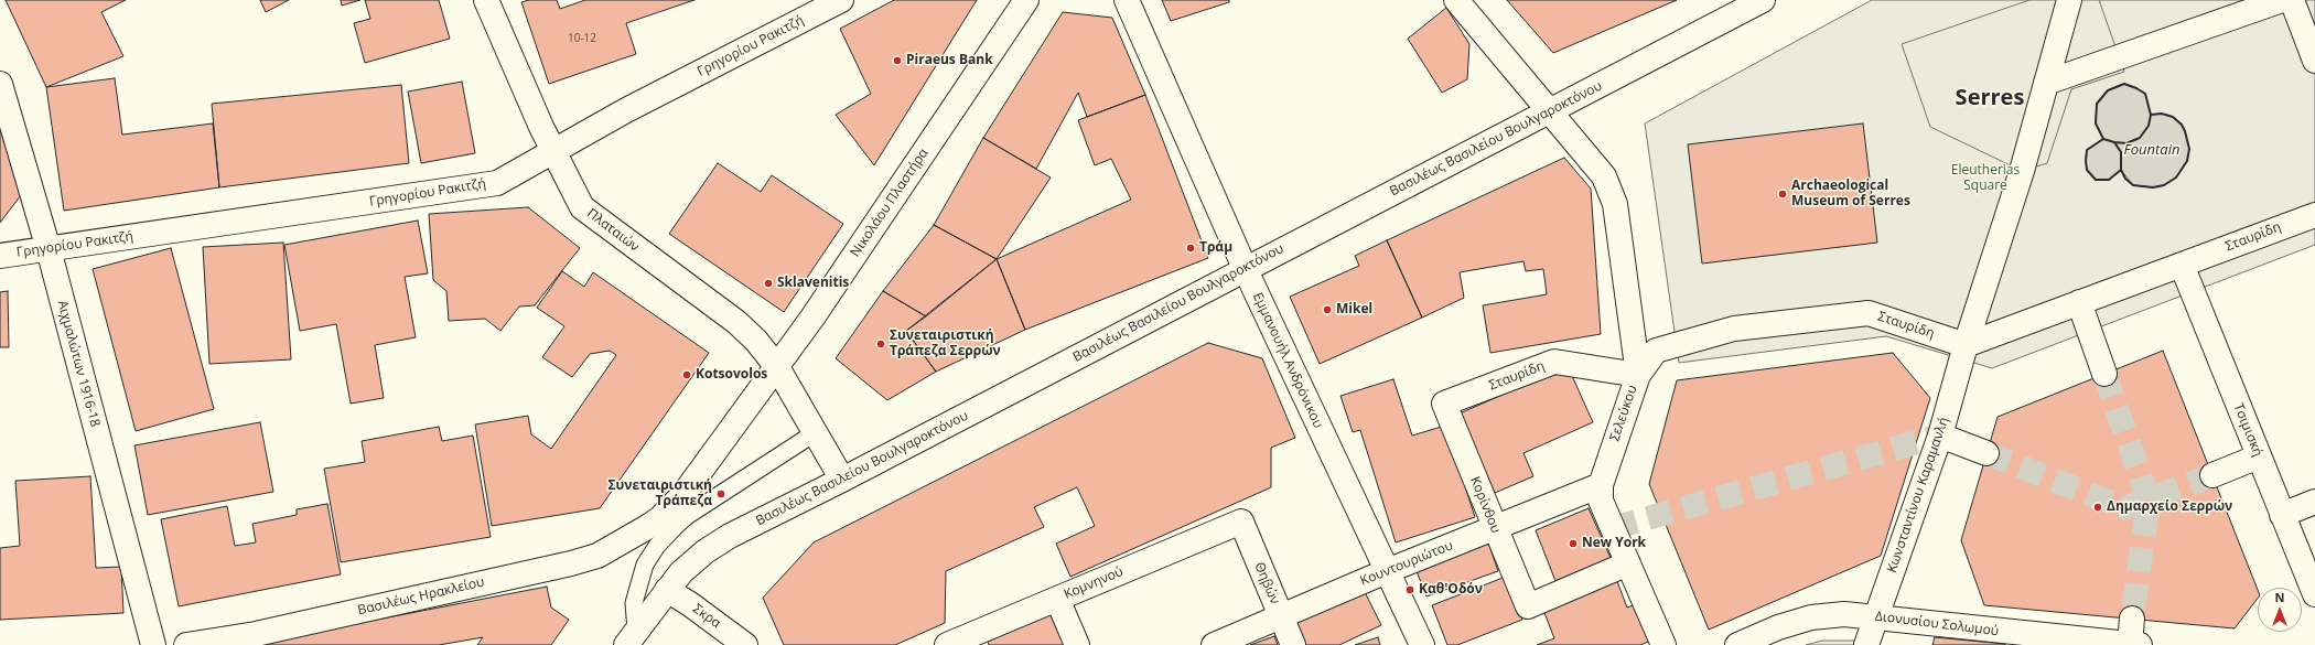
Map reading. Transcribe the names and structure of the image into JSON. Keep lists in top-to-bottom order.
{
  "streets": {
    "street": [
      "Γρηγορίου Ρακιτζή",
      "Βασιλέως Βασιλείου Βουλγαροκτόνου",
      "Νικολάου Πλαστήρα",
      "Πλαταιών",
      "Σταυρίδη",
      "Εμμανουήλ Ανδρόνικου",
      "Αιχμαλώτων 1916-18",
      "Σελεύκου",
      "Τσιμισκή",
      "Κωνσταντίνου Καραμανλή",
      "Κορίνθου",
      "Κουντουριώτου",
      "Κομνηνού",
      "Θηβών",
      "Βασιλέως Ηρακλείου",
      "Σκρα",
      "Διονυσίου Σολωμού"
    ]
  },
  "crossings": [
    ["Γρηγορίου Ρακιτζή", "Πλαταιών"],
    ["Γρηγορίου Ρακιτζή", "Αιχμαλώτων 1916-18"],
    ["Βασιλέως Βασιλείου Βουλγαροκτόνου", "Πλαταιών"],
    ["Βασιλέως Βασιλείου Βουλγαροκτόνου", "Εμμανουήλ Ανδρόνικου"],
    ["Βασιλέως Βασιλείου Βουλγαροκτόνου", "Σελεύκου"],
    ["Βασιλέως Βασιλείου Βουλγαροκτόνου", "Σκρα"],
    ["Νικολάου Πλαστήρα", "Πλαταιών"],
    ["Νικολάου Πλαστήρα", "Βασιλέως Ηρακλείου"],
    ["Σταυρίδη", "Σελεύκου"],
    ["Σταυρίδη", "Τσιμισκή"],
    ["Σταυρίδη", "Κωνσταντίνου Καραμανλή"],
    ["Σταυρίδη", "Κορίνθου"],
    ["Εμμανουήλ Ανδρόνικου", "Κουντουριώτου"],
    ["Σελεύκου", "Κορίνθου"],
    ["Σελεύκου", "Κουντουριώτου"],
    ["Κωνσταντίνου Καραμανλή", "Διονυσίου Σολωμού"],
    ["Κορίνθου", "Κουντουριώτου"],
    ["Κουντουριώτου", "Θηβών"],
    ["Κομνηνού", "Θηβών"]
  ],
  "districts": ["Serres"],
  "water": ["Fountain"],
  "parks": ["Eleutherias Square"],
  "places": [
    "Piraeus Bank",
    "Archaeological Museum of Serres",
    "Τράμ",
    "Sklavenitis",
    "Mikel",
    "Συνεταιριστική Τράπεζα Σερρών",
    "Kotsovolos",
    "Συνεταιριστική Τράπεζα",
    "Δημαρχείο Σερρών",
    "New York",
    "Καθ'Οδόν"
  ],
  "house_numbers": ["10-12"],
  "north": "top"
}
